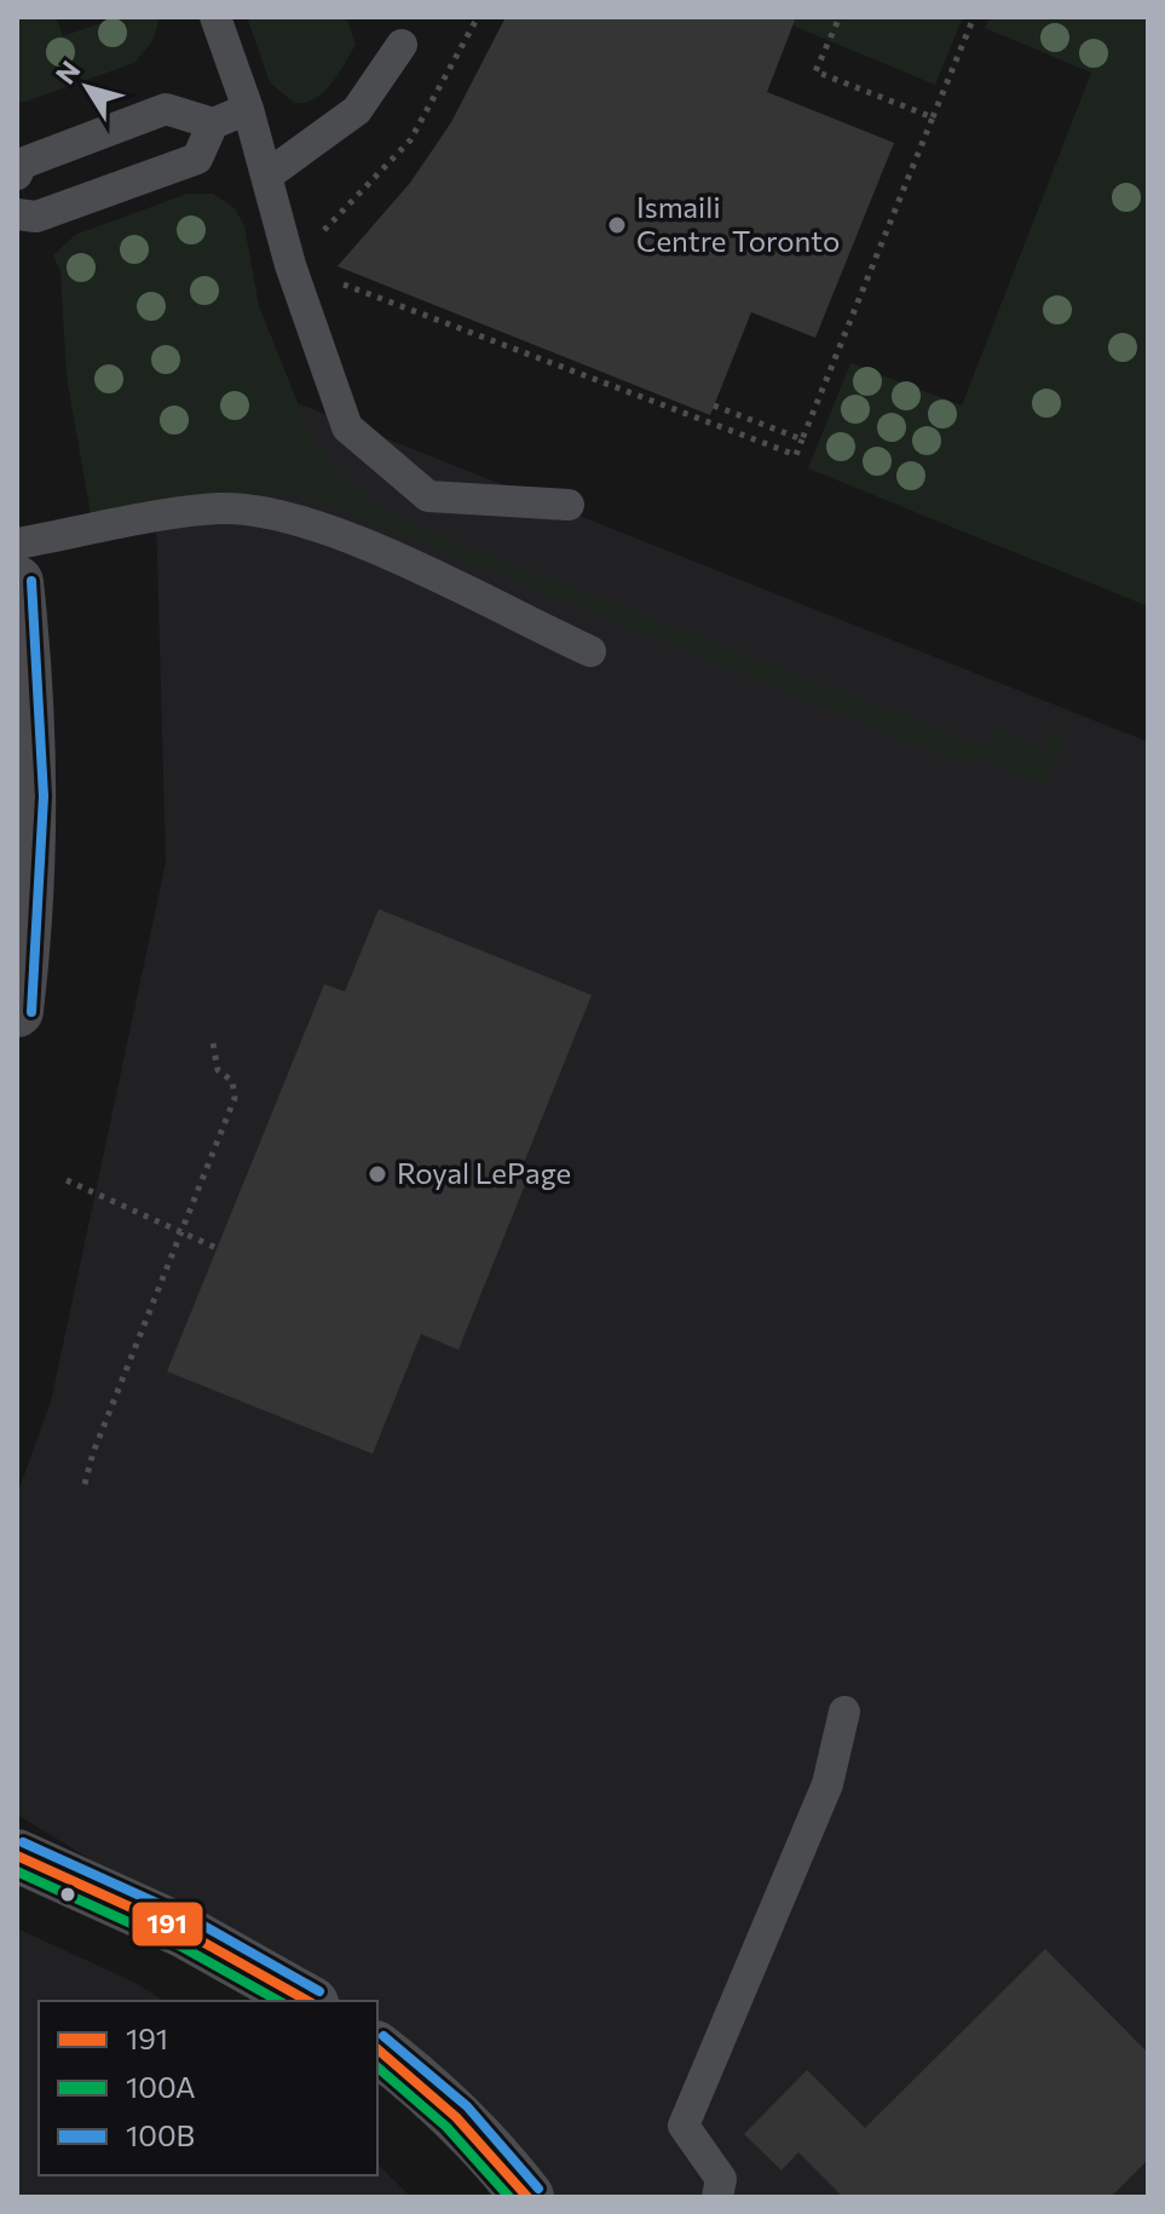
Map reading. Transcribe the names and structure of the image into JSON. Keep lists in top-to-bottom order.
{
  "places": ["Ismaili Centre Toronto", "Royal LePage"],
  "lines": ["transit line 100B", "transit line 191", "transit line 100A"],
  "legend": ["191", "100A", "100B"],
  "north": "top left"
}
